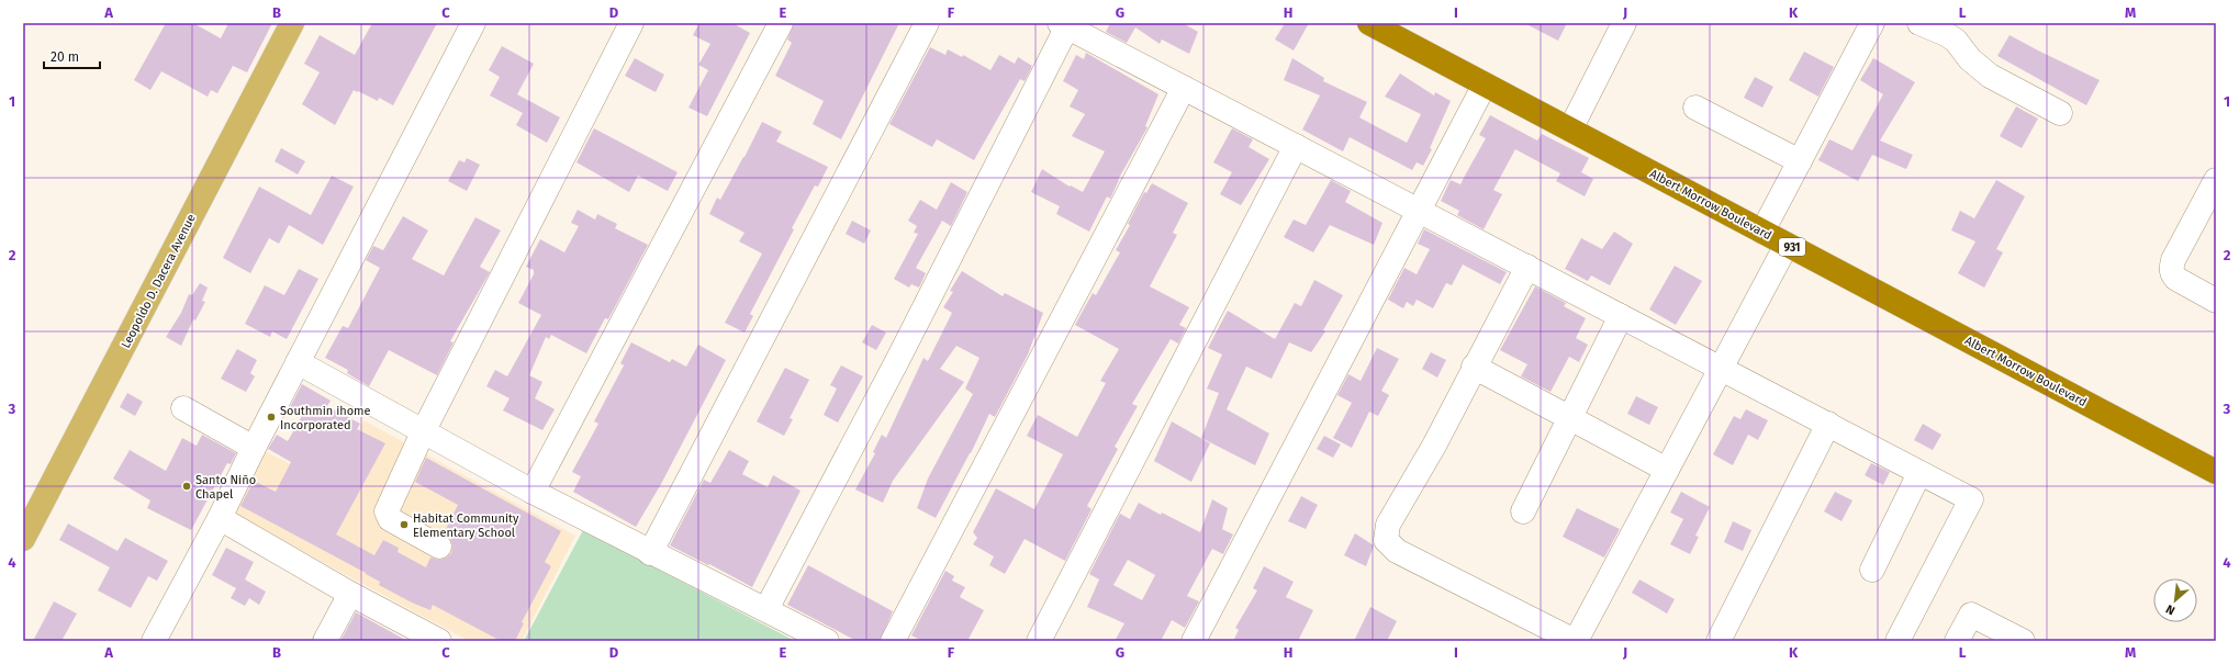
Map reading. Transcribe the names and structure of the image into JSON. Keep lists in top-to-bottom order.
{
  "streets": {
    "highway": ["Albert Morrow Boulevard", "931"],
    "main road": ["Leopoldo D. Dacera Avenue"]
  },
  "places": ["Southmin ihome Incorporated", "Santo Niño Chapel", "Habitat Community Elementary School"],
  "scale_bar": "20 m",
  "north": "bottom left",
  "grid": {
    "columns": [
      "A",
      "B",
      "C",
      "D",
      "E",
      "F",
      "G",
      "H",
      "I",
      "J",
      "K",
      "L",
      "M"
    ],
    "rows": [
      "1",
      "2",
      "3",
      "4"
    ]
  }
}
